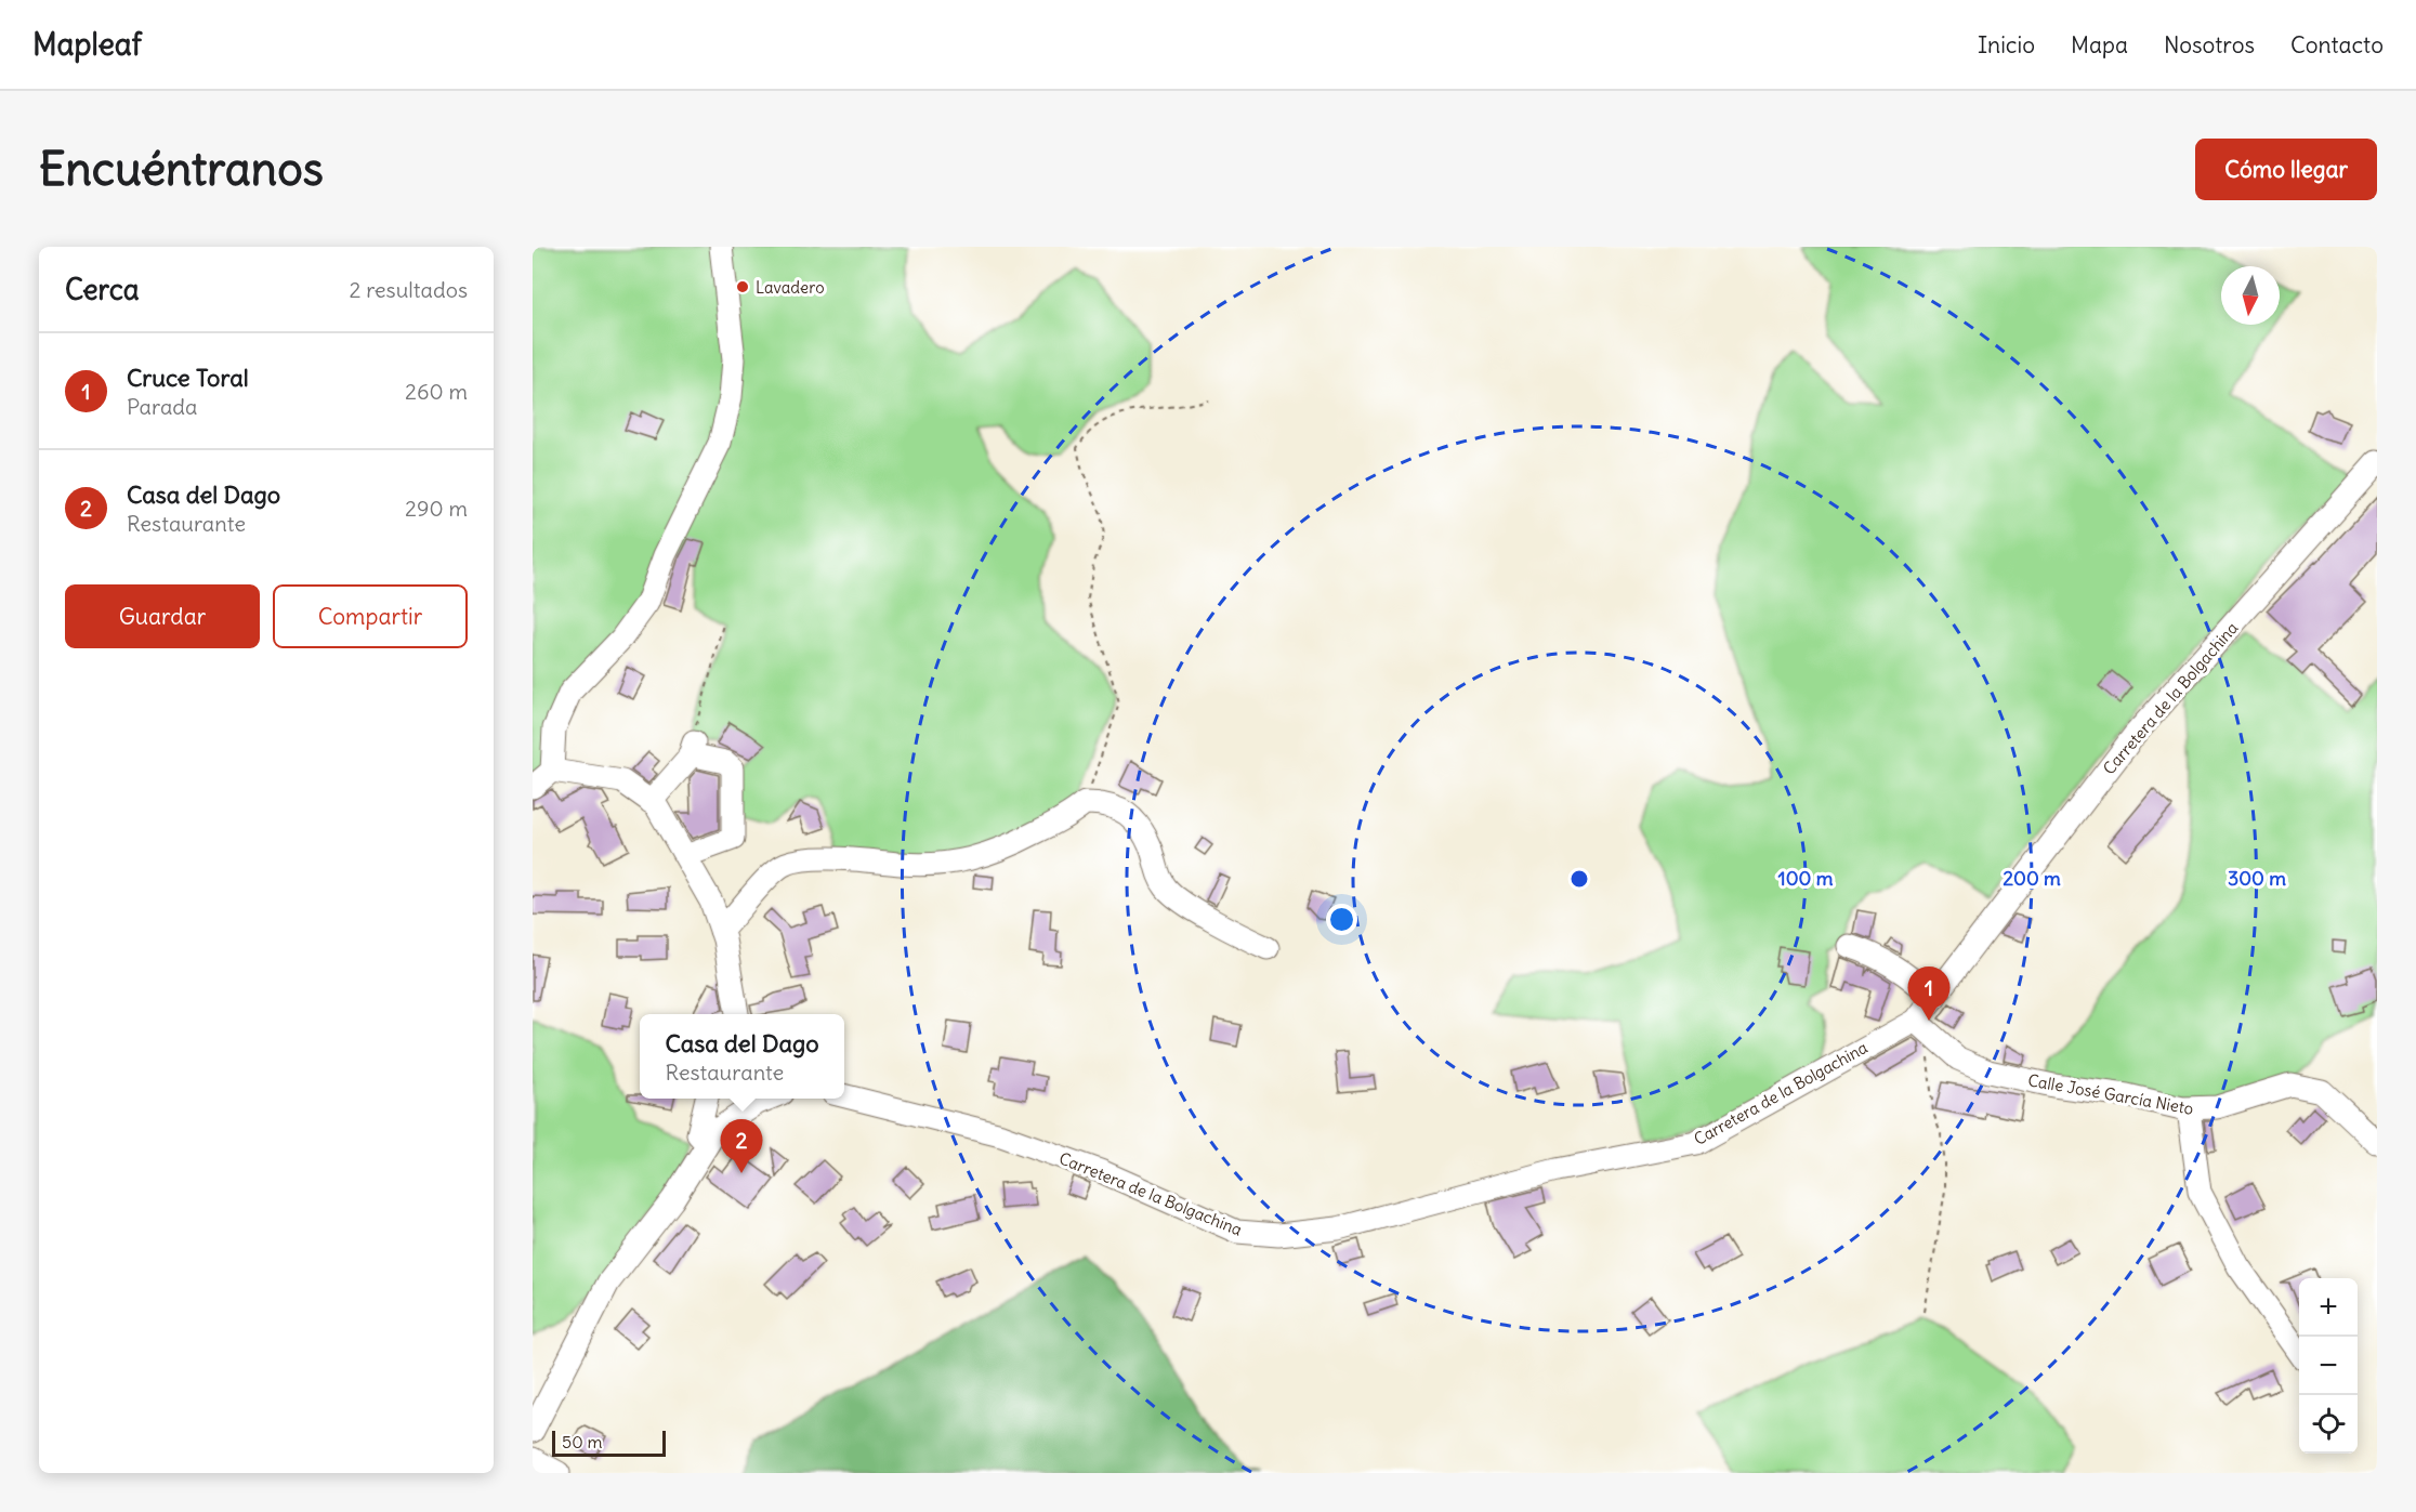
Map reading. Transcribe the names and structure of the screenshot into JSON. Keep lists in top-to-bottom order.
{
  "streets": {
    "street": ["Carretera de la Bolgachina", "Calle José García Nieto"]
  },
  "crossings": [
    ["Carretera de la Bolgachina", "Calle José García Nieto"]
  ],
  "places": ["Lavadero"],
  "scale_bar": "50 m",
  "north": "bottom",
  "page": {
    "header": "Mapleaf",
    "nav": [
      "Inicio",
      "Mapa",
      "Nosotros",
      "Contacto"
    ],
    "buttons": [
      "Cómo llegar",
      ["Guardar", "Compartir"]
    ],
    "title": "Encuéntranos",
    "heading": ["Cerca", "2 resultados"],
    "list": [
      {
        "mark": "1",
        "name": "Cruce Toral",
        "note": "Parada",
        "value": "260 m"
      },
      {
        "mark": "2",
        "name": "Casa del Dago",
        "note": "Restaurante",
        "value": "290 m"
      }
    ],
    "pins": ["1", "2"],
    "popup": ["Casa del Dago", "Restaurante"],
    "map_buttons": ["+", "−"],
    "scale": "50 m"
  },
  "rings": ["100 m", "200 m", "300 m"]
}
